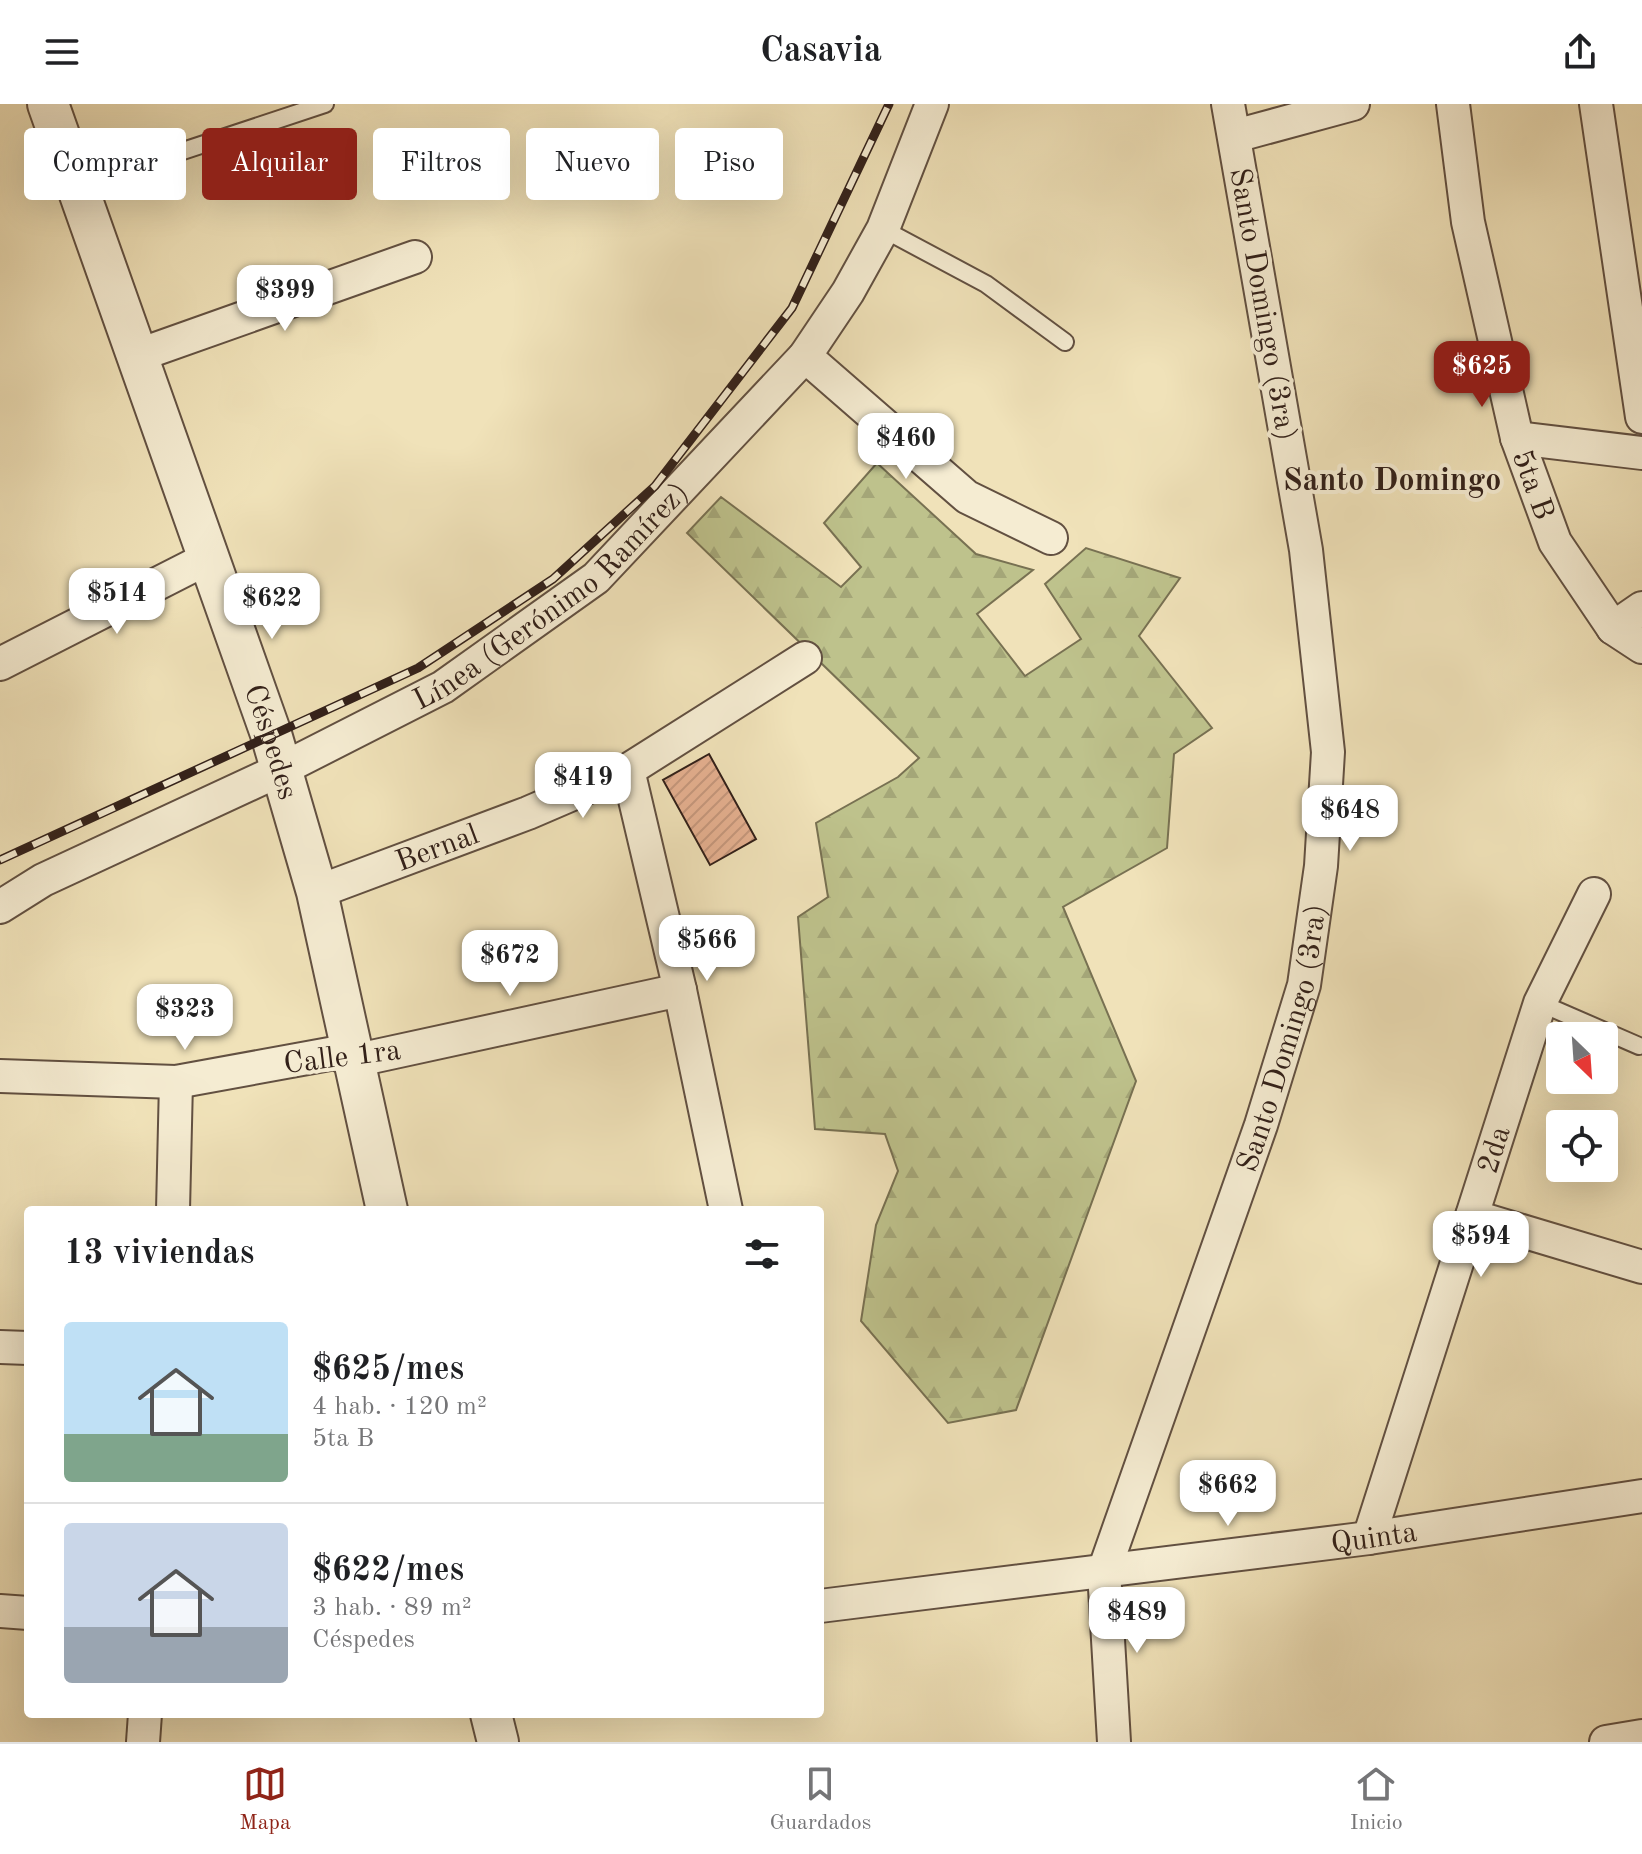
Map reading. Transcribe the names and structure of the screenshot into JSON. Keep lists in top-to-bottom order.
{
  "streets": {
    "street": [
      "Santo Domingo (3ra)",
      "5ta B",
      "Línea (Gerónimo Ramírez)",
      "Céspedes",
      "Bernal",
      "Calle 1ra",
      "2da",
      "Quinta"
    ]
  },
  "crossings": [
    ["Santo Domingo (3ra)", "Quinta"],
    ["Línea (Gerónimo Ramírez)", "Céspedes"],
    ["Céspedes", "Bernal"],
    ["Céspedes", "Calle 1ra"],
    ["2da", "Quinta"]
  ],
  "districts": ["Santo Domingo"],
  "north": "bottom right",
  "page": {
    "header": "Casavia",
    "chip": [
      "Comprar",
      "Alquilar",
      "Filtros",
      "Nuevo",
      "Piso"
    ],
    "price": [
      "$399",
      "$625",
      "$460",
      "$514",
      "$622",
      "$419",
      "$648",
      "$566",
      "$672",
      "$323",
      "$594",
      "$662",
      "$489"
    ],
    "heading": "13 viviendas",
    "list": [
      {
        "name": "$625/mes",
        "note": "4 hab. · 120 m² · 5ta B"
      },
      {
        "name": "$622/mes",
        "note": "3 hab. · 89 m² · Céspedes"
      }
    ],
    "tabs": ["Mapa", "Guardados", "Inicio"]
  }
}
